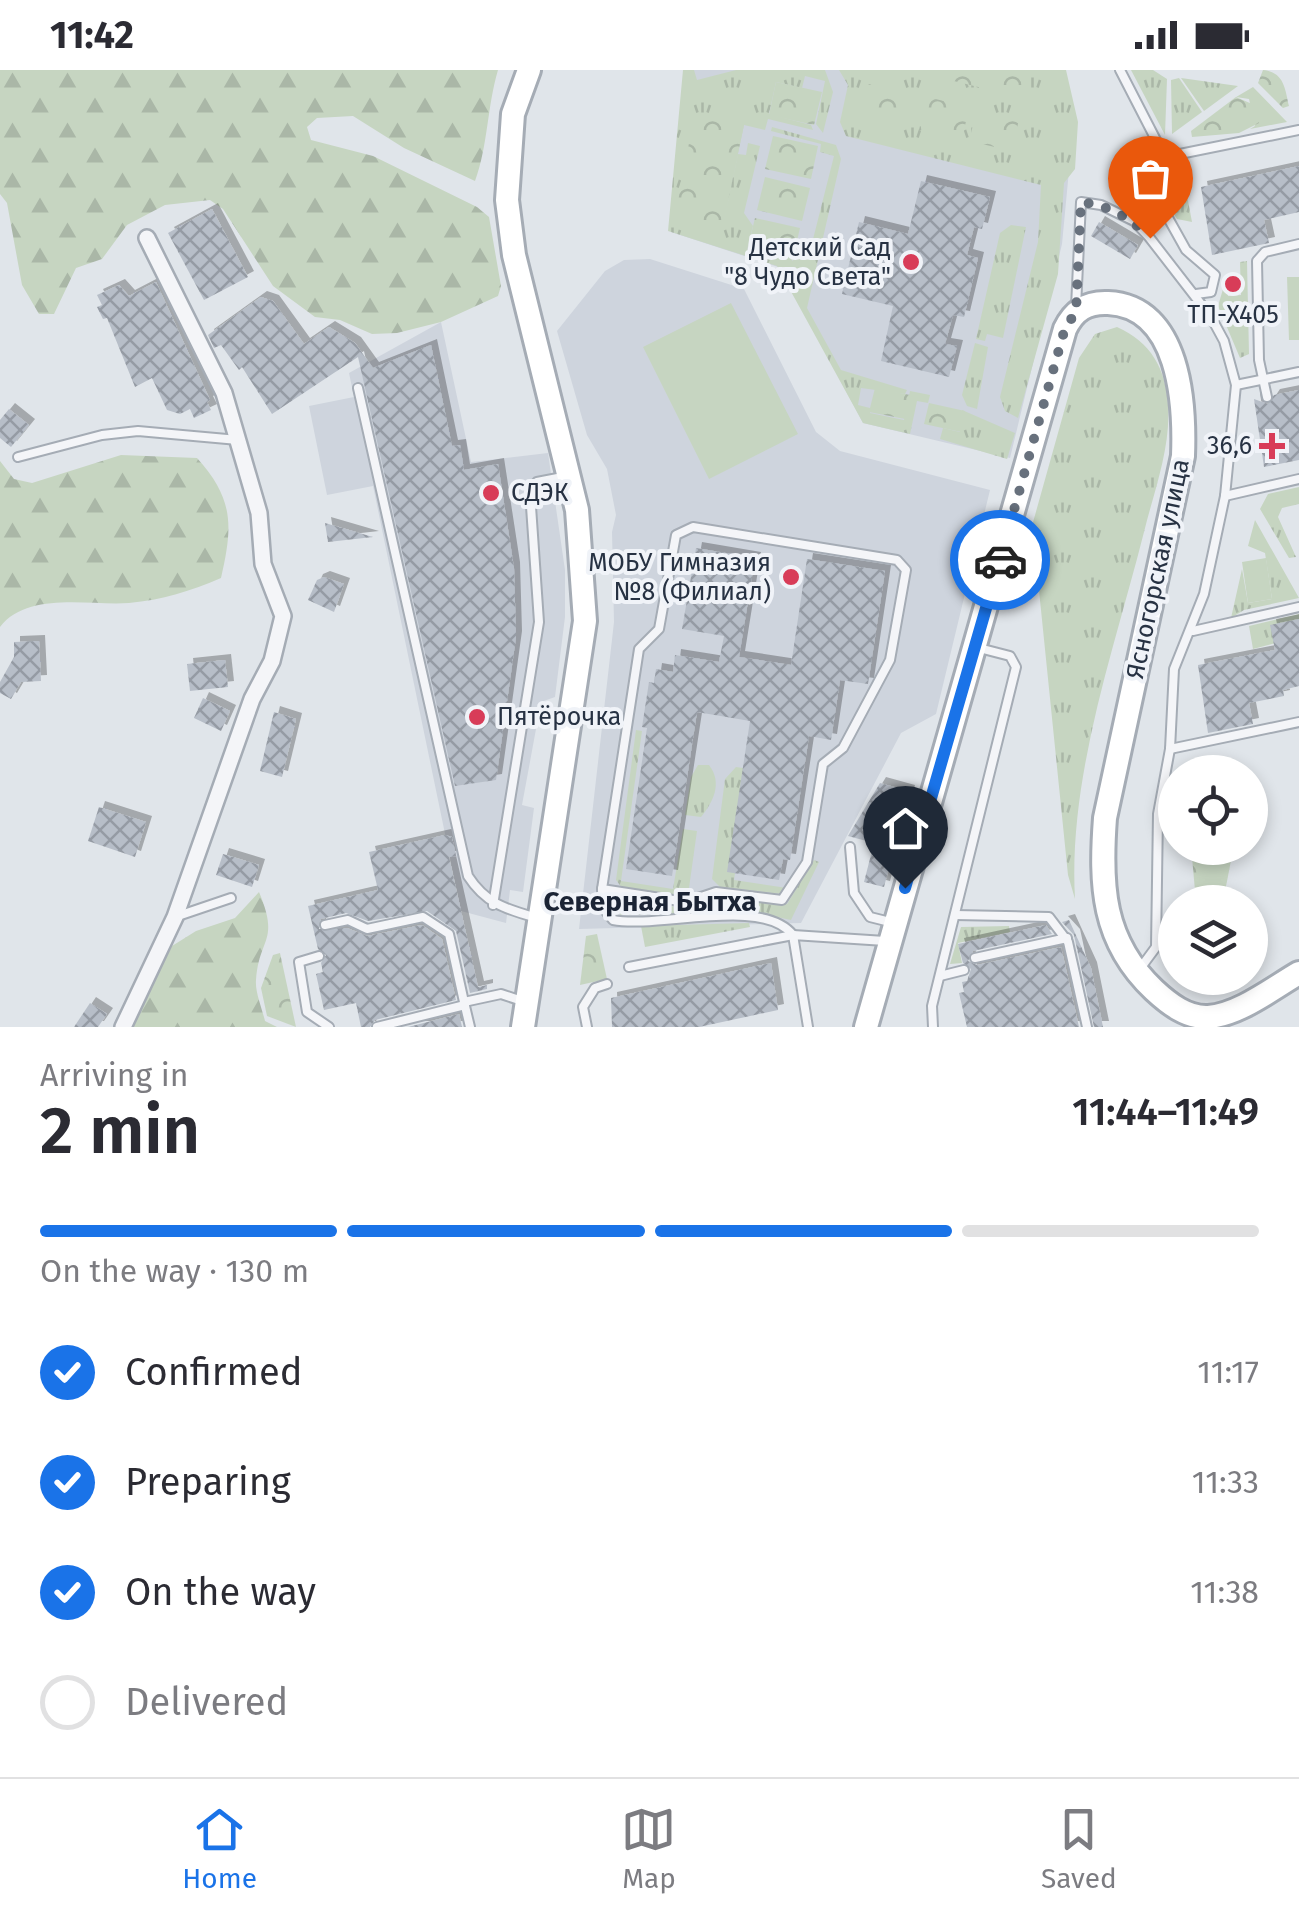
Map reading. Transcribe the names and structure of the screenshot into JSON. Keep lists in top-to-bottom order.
{
  "streets": {
    "street": ["Ясногорская улица"]
  },
  "districts": ["Северная Бытха"],
  "places": {
    "other": [
      "Детский Сад \"8 Чудо Света\"",
      "ТП-Х405",
      "СДЭК",
      "МОБУ Гимназия №8 (Филиал)",
      "Пятёрочка"
    ],
    "health": ["36,6"]
  },
  "page": {
    "status": "11:42",
    "heading": ["2 min", "Arriving in", "11:44–11:49"],
    "bar": "On the way · 130 m",
    "list": [
      ["Confirmed", "11:17"],
      ["Preparing", "11:33"],
      ["On the way", "11:38"],
      "Delivered"
    ],
    "tabs": ["Home", "Map", "Saved"]
  }
}
